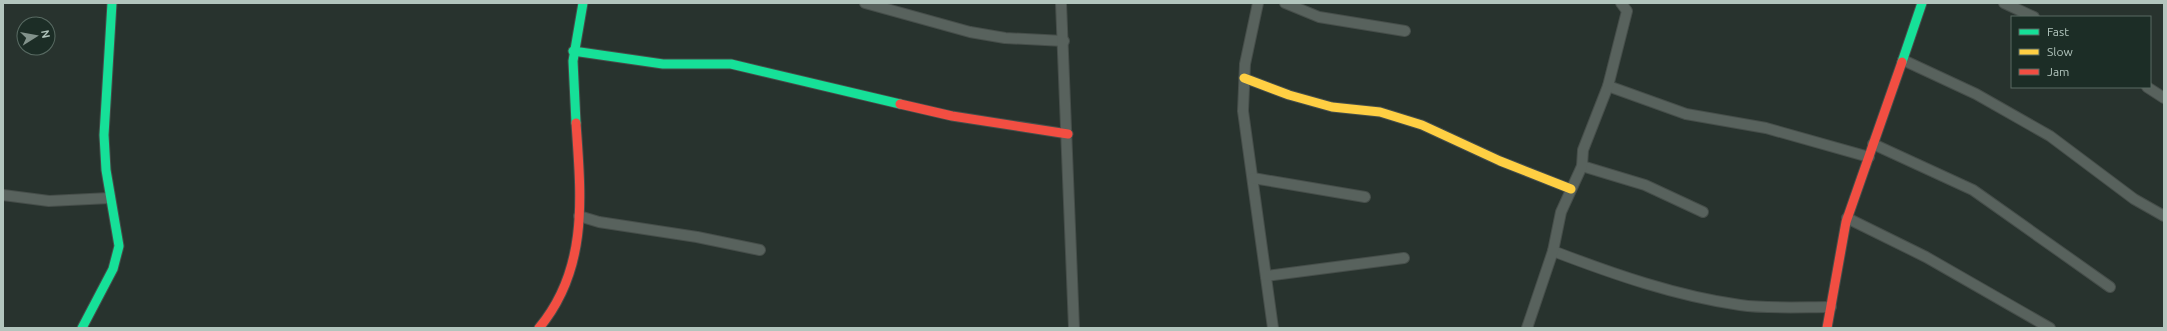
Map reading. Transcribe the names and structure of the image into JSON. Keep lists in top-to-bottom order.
{
  "legend": ["Fast", "Slow", "Jam"],
  "north": "right"
}
